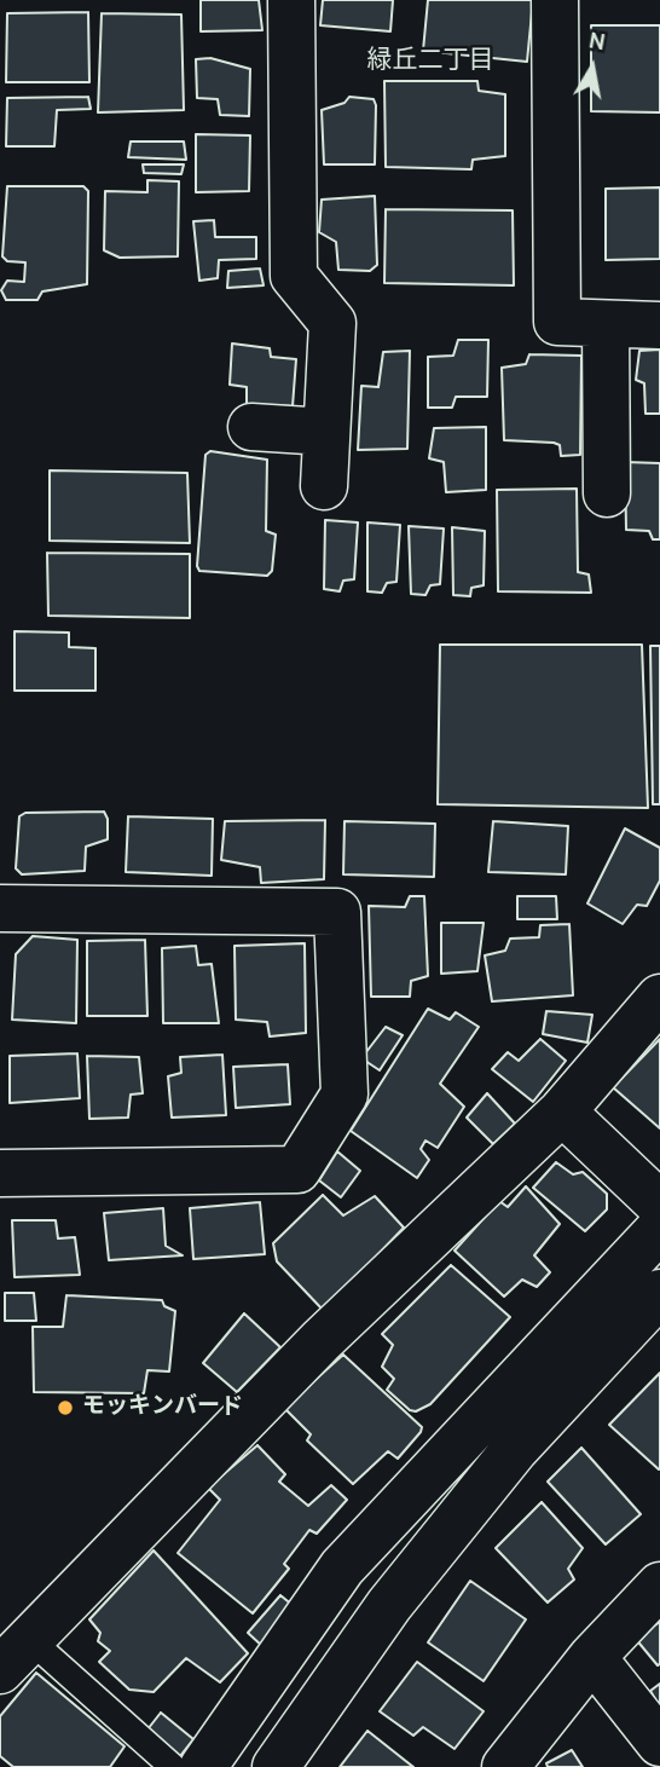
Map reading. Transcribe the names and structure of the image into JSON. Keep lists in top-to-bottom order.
{
  "districts": ["緑丘二丁目"],
  "places": ["モッキンバード"],
  "north": "top"
}
